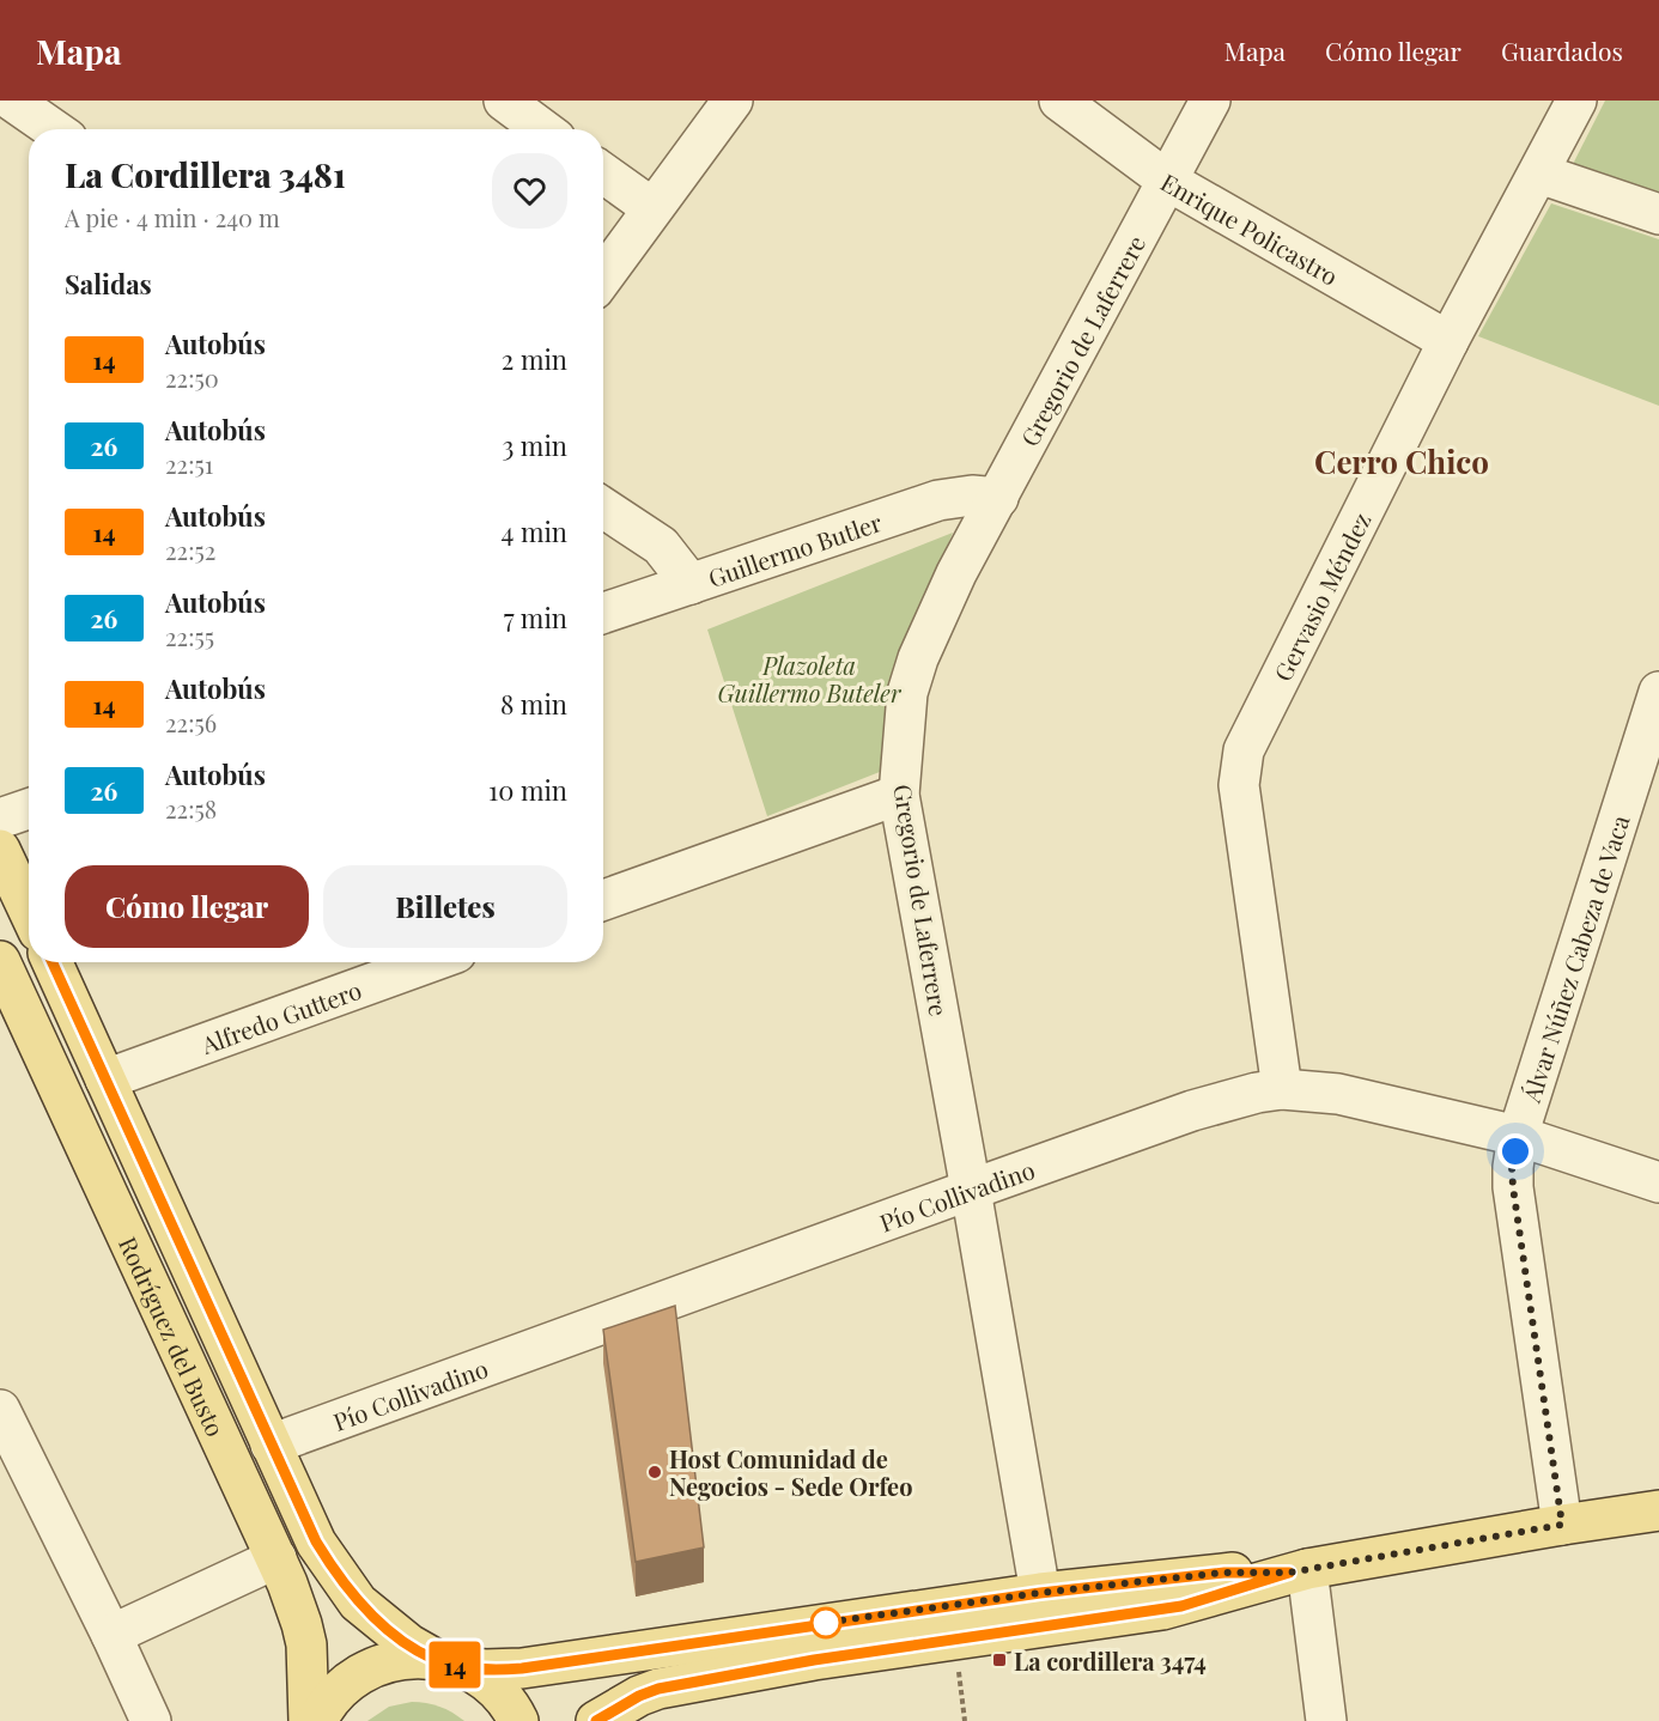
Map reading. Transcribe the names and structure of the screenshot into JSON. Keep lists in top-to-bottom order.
{
  "streets": {
    "main road": ["Rodríguez del Busto"],
    "street": [
      "Enrique Policastro",
      "Gregorio de Laferrere",
      "Guillermo Butler",
      "Gervasio Méndez",
      "Álvar Núñez Cabeza de Vaca",
      "Alfredo Guttero",
      "Pío Collivadino"
    ]
  },
  "crossings": [
    ["Enrique Policastro", "Gregorio de Laferrere"],
    ["Enrique Policastro", "Gervasio Méndez"],
    ["Gregorio de Laferrere", "Guillermo Butler"],
    ["Gregorio de Laferrere", "Pío Collivadino"],
    ["Gervasio Méndez", "Pío Collivadino"],
    ["Álvar Núñez Cabeza de Vaca", "Pío Collivadino"],
    ["Alfredo Guttero", "Rodríguez del Busto"],
    ["Pío Collivadino", "Rodríguez del Busto"]
  ],
  "districts": ["Cerro Chico"],
  "parks": ["Plazoleta Guillermo Buteler"],
  "places": {
    "other": ["Host Comunidad de Negocios - Sede Orfeo"],
    "transit": ["La cordillera 3474"]
  },
  "lines": ["bus line 14"],
  "page": {
    "header": "Mapa",
    "nav": ["Mapa", "Cómo llegar", "Guardados"],
    "on_map": "14",
    "heading": [
      ["La Cordillera 3481", "A pie · 4 min · 240 m"],
      "Salidas"
    ],
    "list": [
      {
        "mark": "14",
        "name": "Autobús",
        "note": "22:50",
        "value": "2 min"
      },
      {
        "mark": "26",
        "name": "Autobús",
        "note": "22:51",
        "value": "3 min"
      },
      {
        "mark": "14",
        "name": "Autobús",
        "note": "22:52",
        "value": "4 min"
      },
      {
        "mark": "26",
        "name": "Autobús",
        "note": "22:55",
        "value": "7 min"
      },
      {
        "mark": "14",
        "name": "Autobús",
        "note": "22:56",
        "value": "8 min"
      },
      {
        "mark": "26",
        "name": "Autobús",
        "note": "22:58",
        "value": "10 min"
      }
    ],
    "buttons": ["Cómo llegar", "Billetes"]
  }
}
